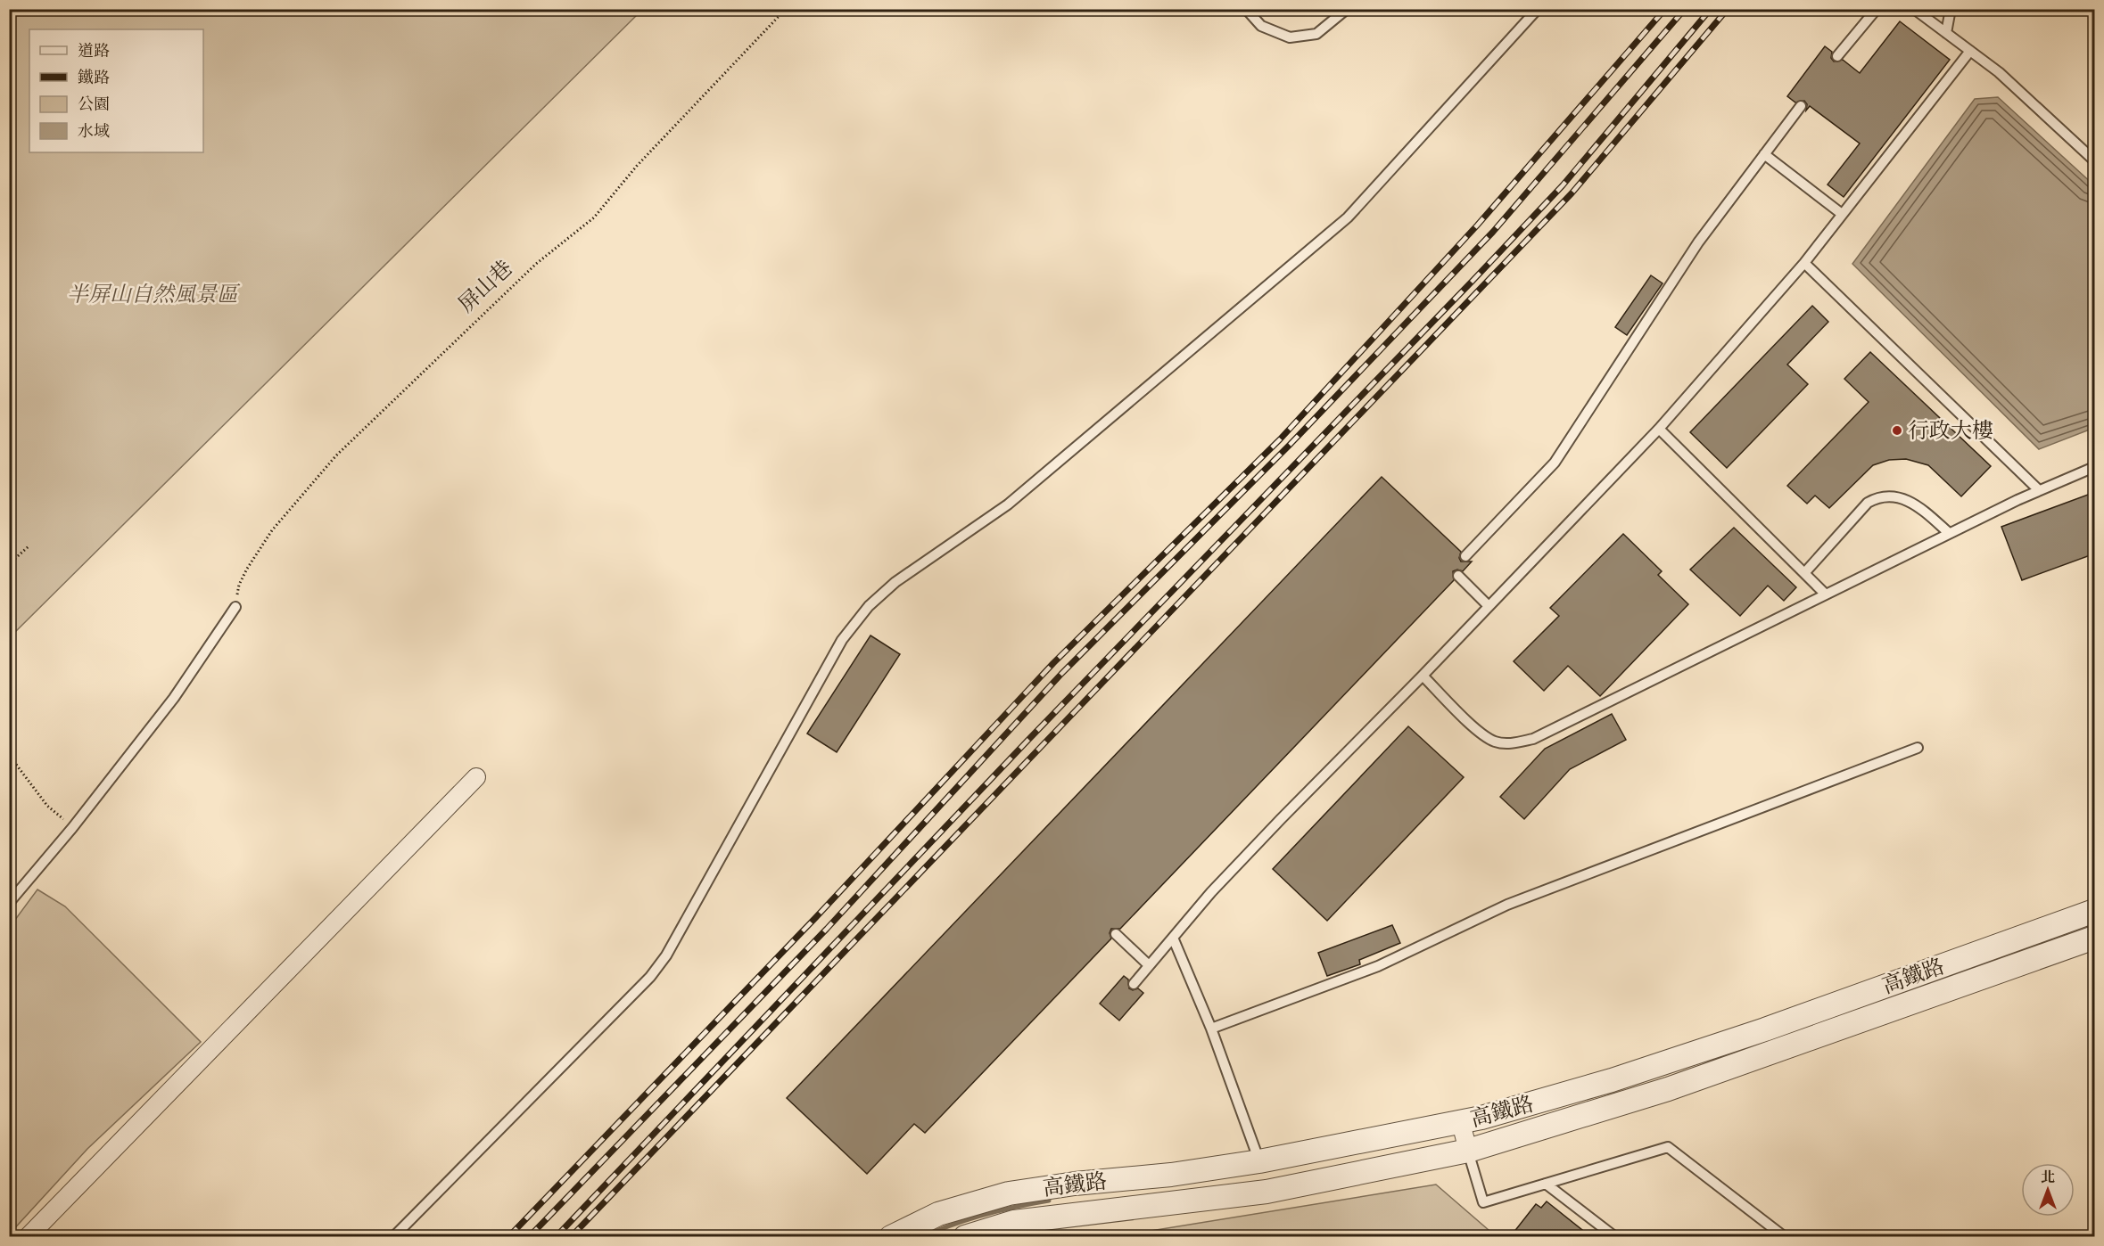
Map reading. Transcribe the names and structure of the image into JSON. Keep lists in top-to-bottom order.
{
  "streets": {
    "street": ["高鐵路"],
    "path": ["屏山巷"]
  },
  "parks": ["半屏山自然風景區"],
  "places": ["行政大樓"],
  "legend": [
    "道路",
    "鐵路",
    "公園",
    "水域"
  ],
  "north": "top"
}
